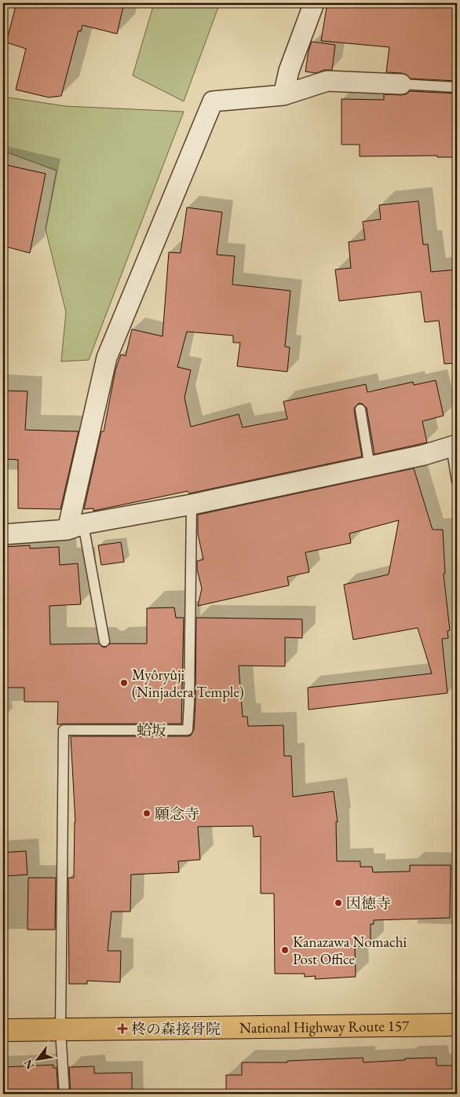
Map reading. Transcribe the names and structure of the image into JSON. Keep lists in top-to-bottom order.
{
  "streets": {
    "highway": ["National Highway Route 157"],
    "lane": ["蛤坂"]
  },
  "crossings": [
    ["蛤坂", "National Highway Route 157"]
  ],
  "places": {
    "other": [
      "Myôryûji (Ninjadera Temple)",
      "願念寺",
      "因徳寺",
      "Kanazawa Nomachi Post Office"
    ],
    "health": ["柊の森接骨院"]
  },
  "north": "bottom left"
}
